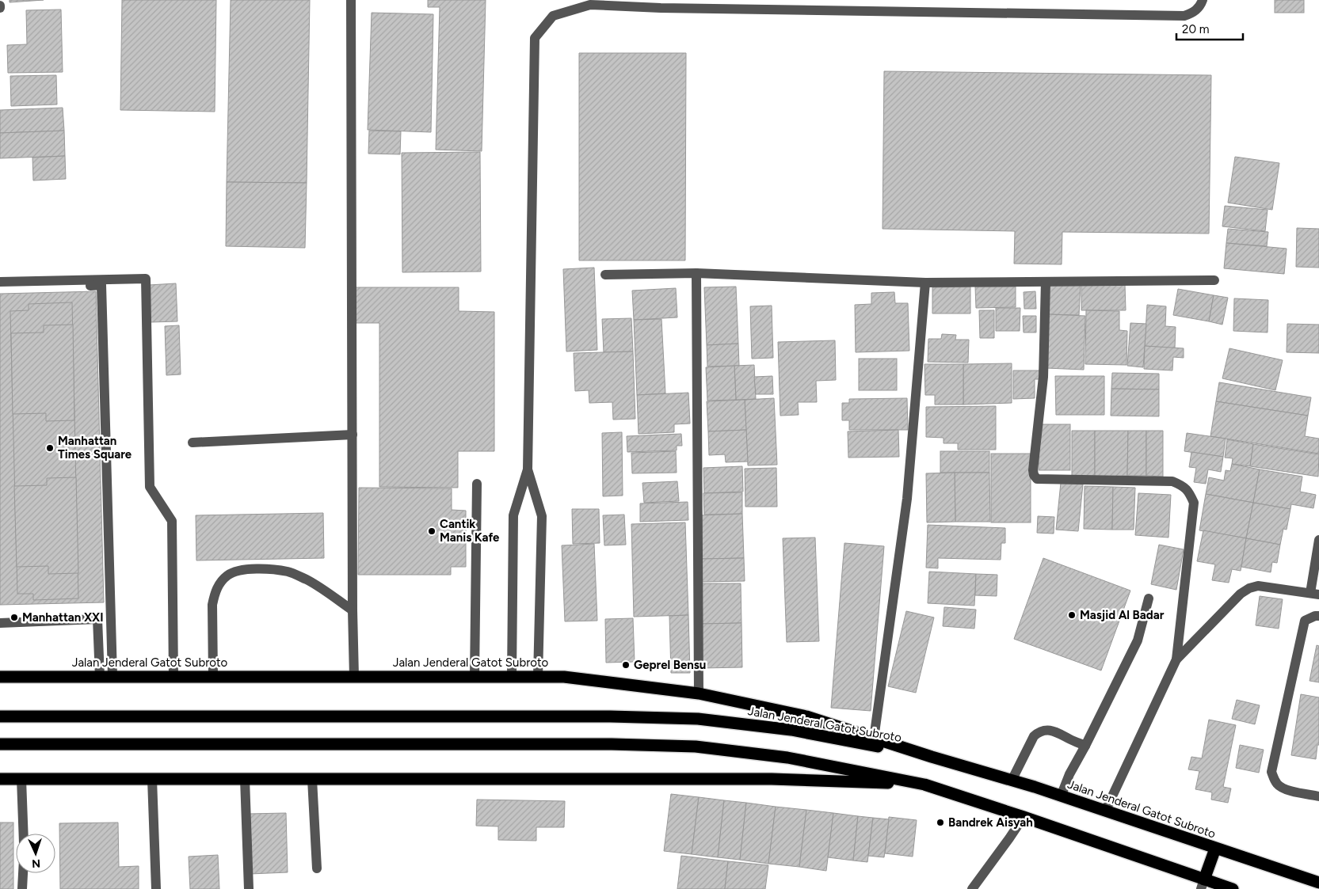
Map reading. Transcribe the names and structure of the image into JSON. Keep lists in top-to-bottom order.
{
  "streets": {
    "highway": ["Jalan Jenderal Gatot Subroto"]
  },
  "places": [
    "Manhattan Times Square",
    "Cantik Manis Kafe",
    "Masjid Al Badar",
    "Manhattan XXI",
    "Geprel Bensu",
    "Bandrek Aisyah"
  ],
  "scale_bar": "20 m",
  "north": "bottom"
}
